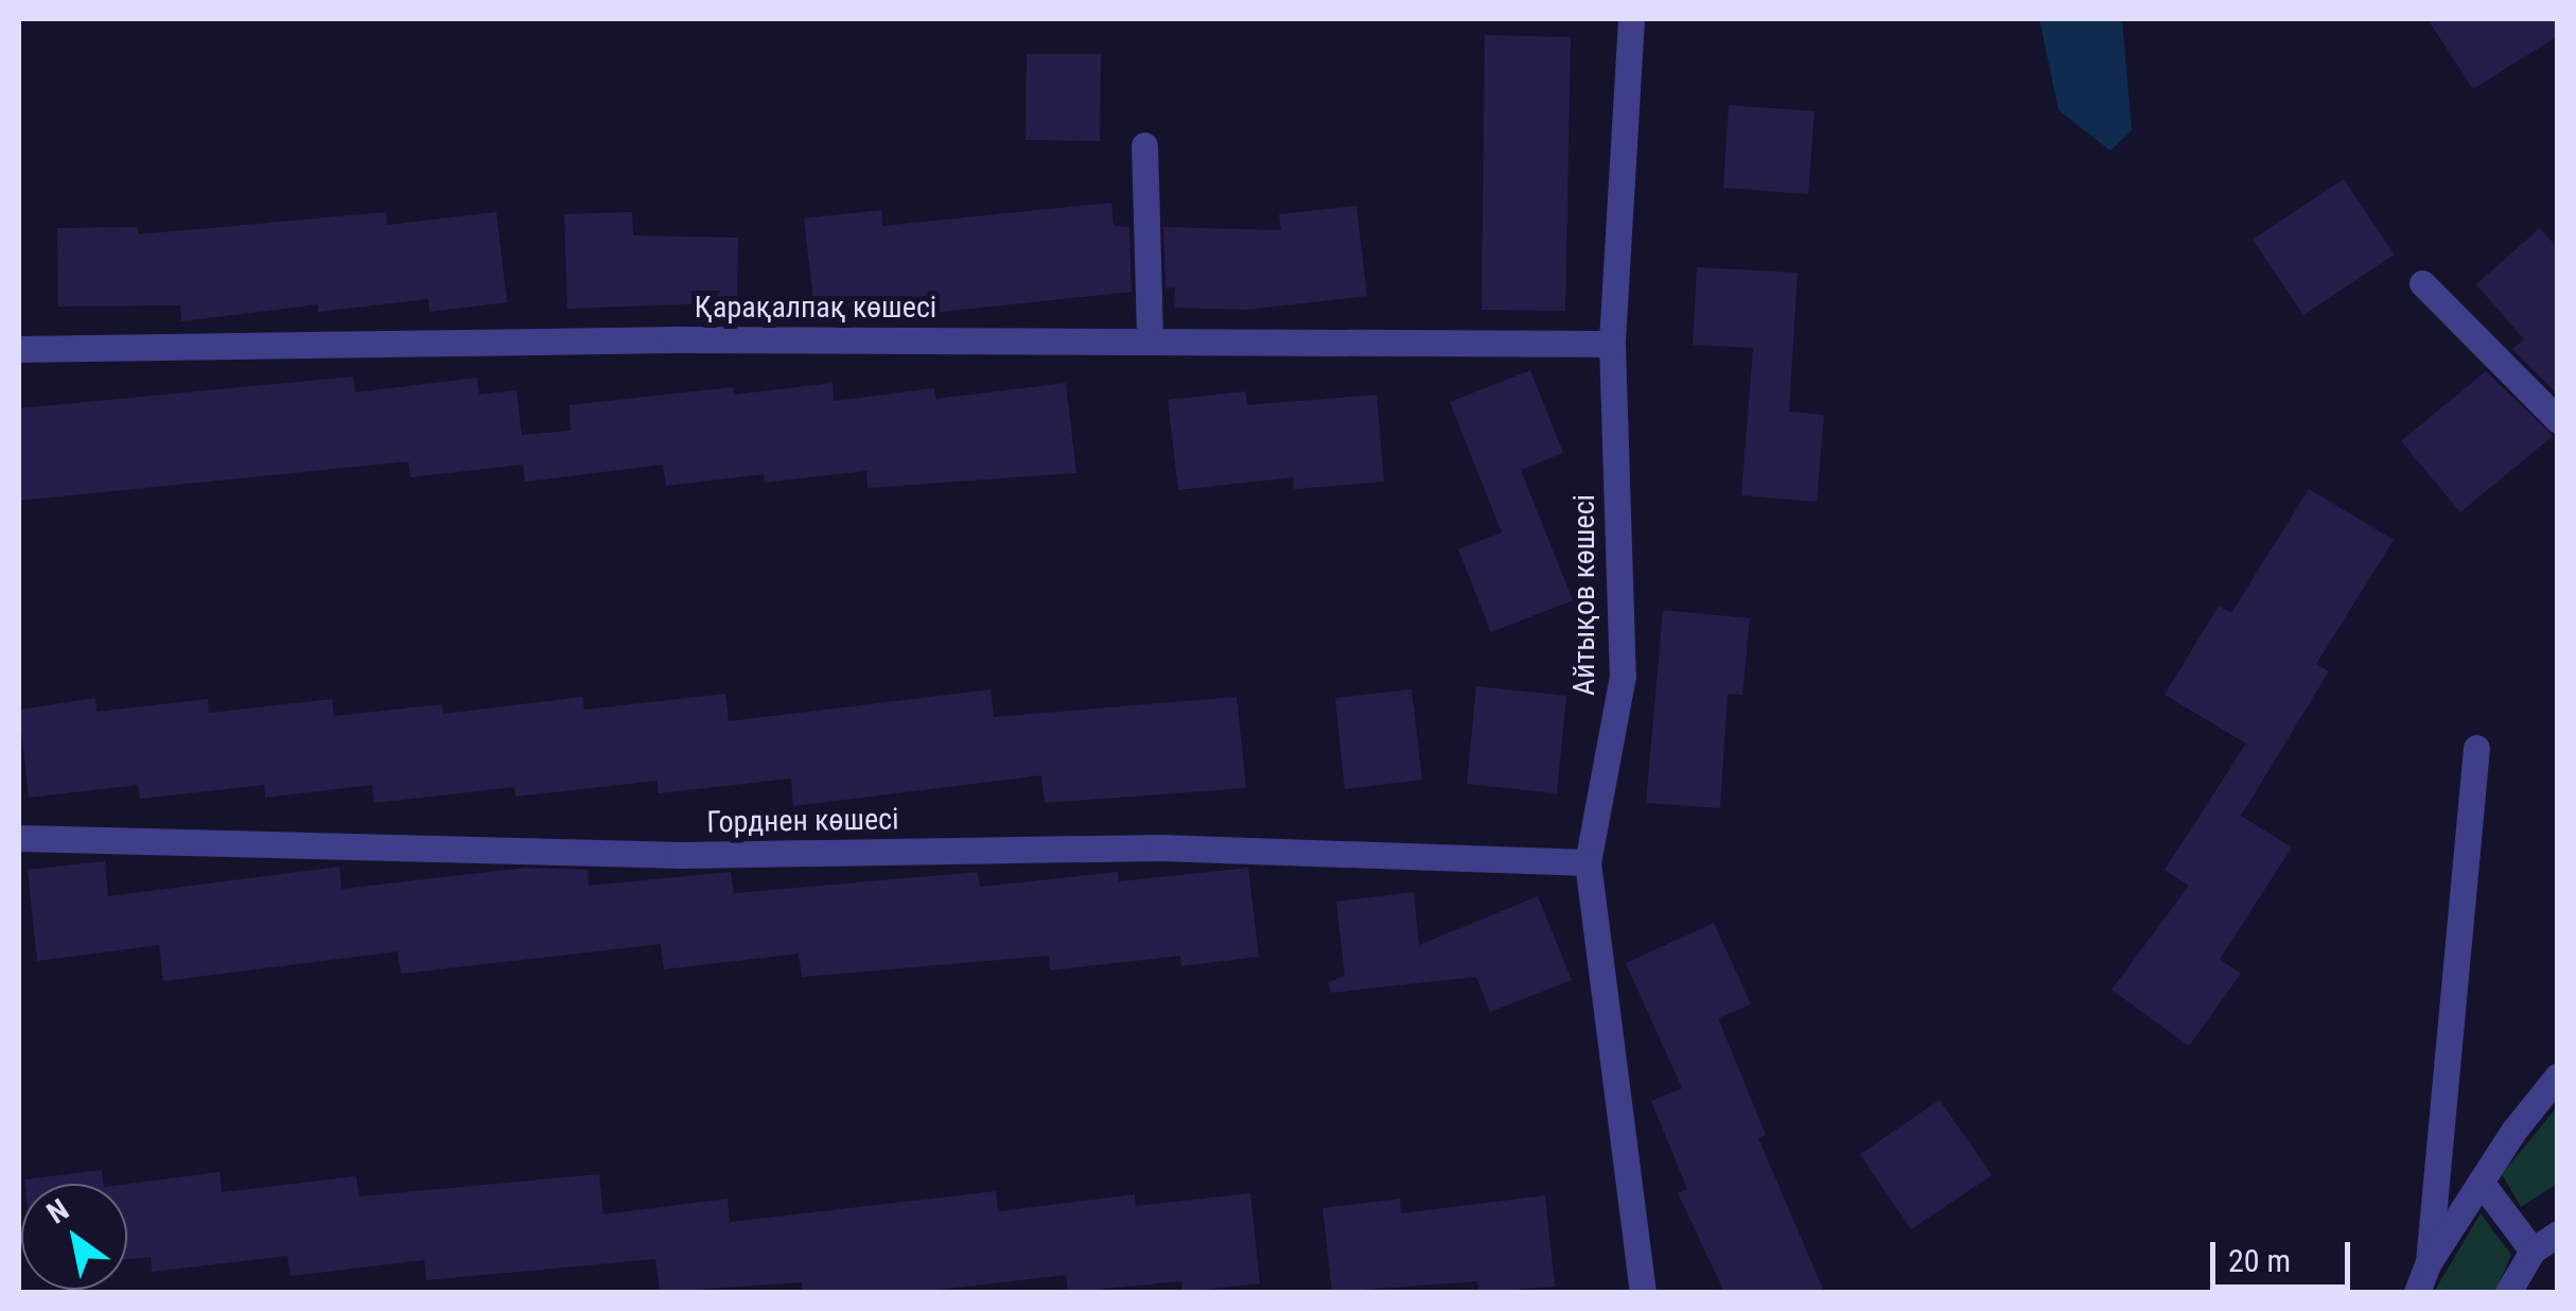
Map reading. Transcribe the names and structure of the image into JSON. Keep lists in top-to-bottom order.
{
  "streets": {
    "street": ["Қарақалпақ көшесі", "Айтықов көшесі", "Горднен көшесі"]
  },
  "crossings": [
    ["Қарақалпақ көшесі", "Айтықов көшесі"],
    ["Айтықов көшесі", "Горднен көшесі"]
  ],
  "scale_bar": "20 m",
  "north": "top left"
}
